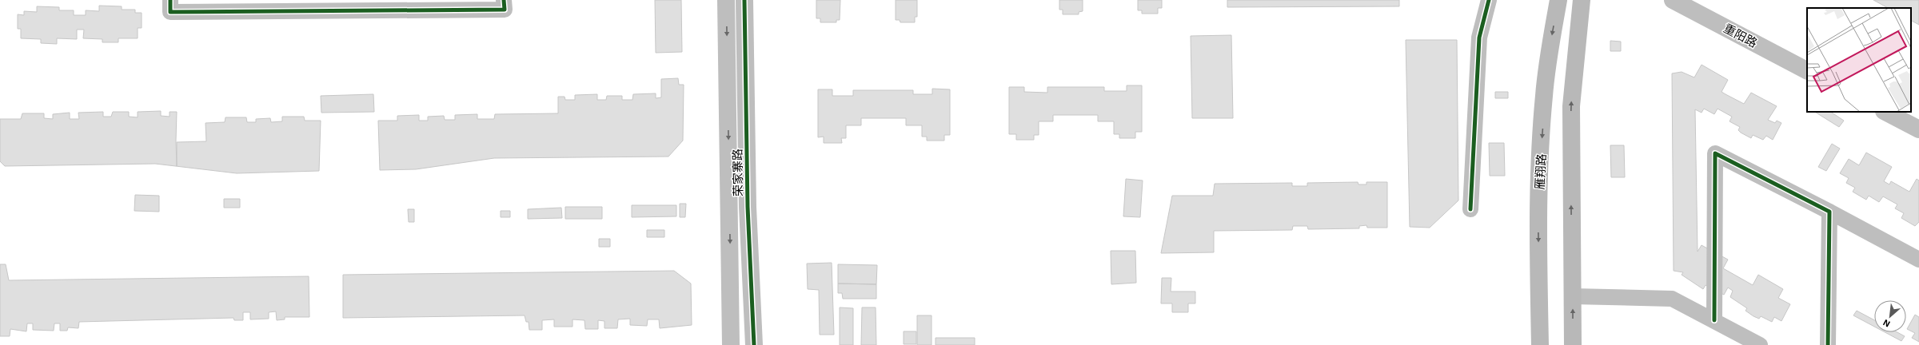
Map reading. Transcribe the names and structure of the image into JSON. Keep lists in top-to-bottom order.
{
  "streets": {
    "main road": ["雁翔路"],
    "street": ["重阳路", "荣家寨路"]
  },
  "north": "bottom left"
}
